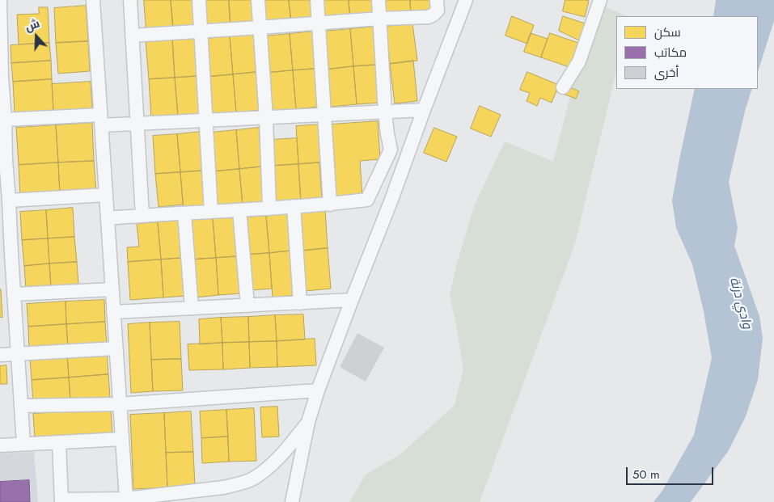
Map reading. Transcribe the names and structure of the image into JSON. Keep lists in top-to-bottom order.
{
  "water": ["وادي درنة"],
  "legend": ["سكن", "مكاتب", "أخرى"],
  "scale_bar": "50 m",
  "north": "top"
}
